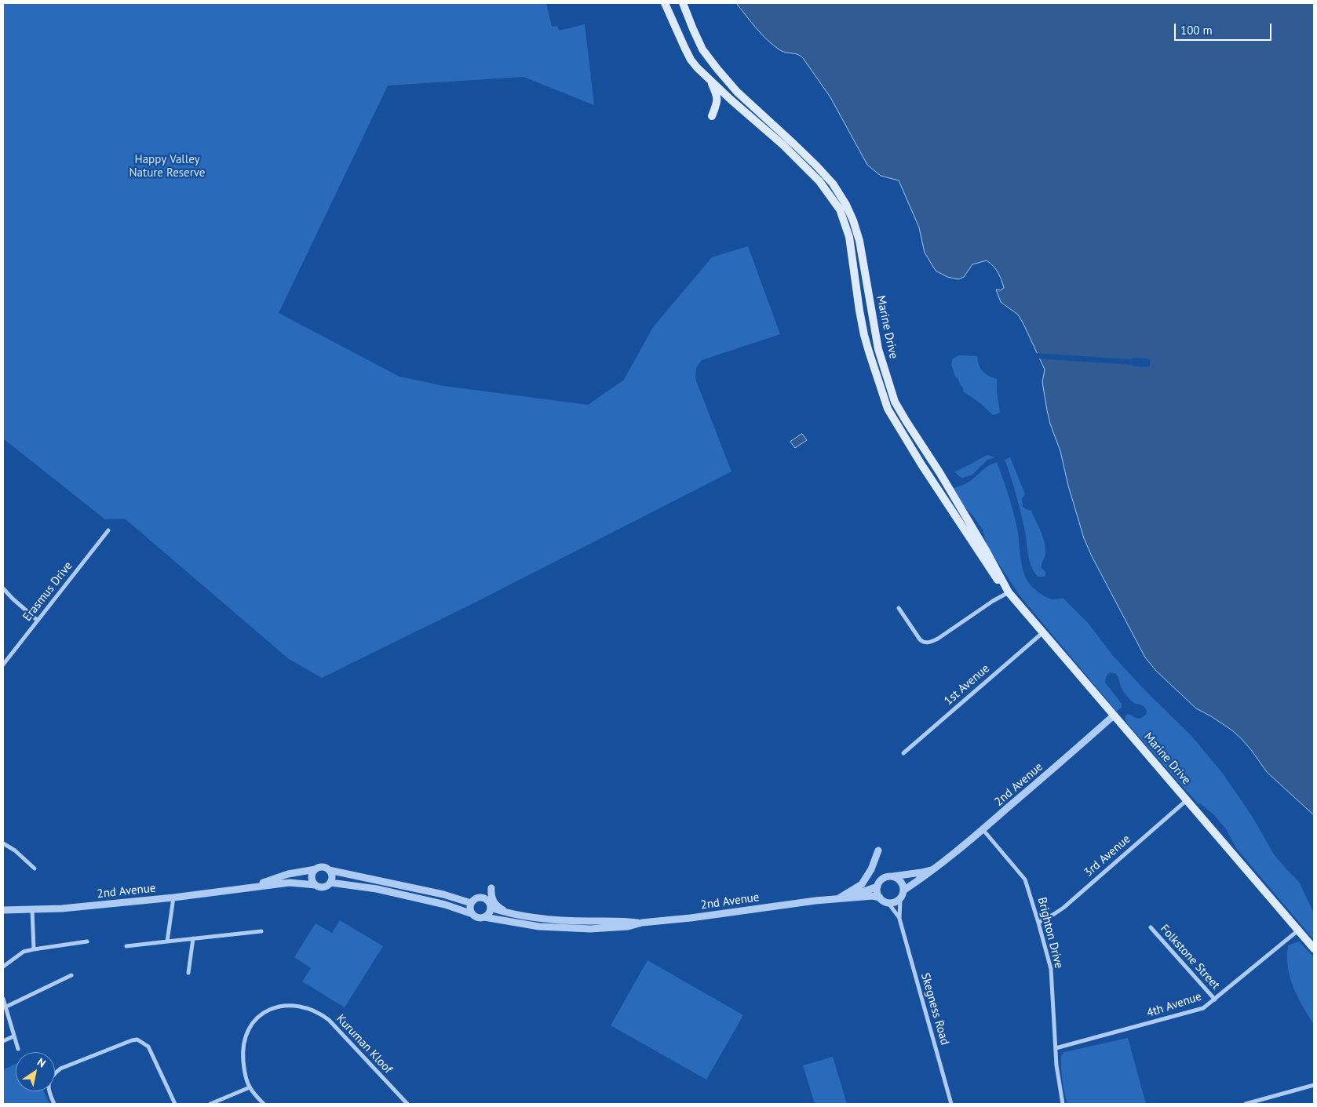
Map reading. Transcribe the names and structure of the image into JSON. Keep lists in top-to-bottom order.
{
  "streets": {
    "main road": ["Marine Drive"],
    "street": [
      "Erasmus Drive",
      "1st Avenue",
      "2nd Avenue",
      "3rd Avenue",
      "Brighton Drive",
      "Folkstone Street",
      "4th Avenue",
      "Skegness Road",
      "Kuruman Kloof"
    ]
  },
  "crossings": [
    ["Marine Drive", "1st Avenue"],
    ["Marine Drive", "2nd Avenue"],
    ["Marine Drive", "3rd Avenue"],
    ["Marine Drive", "4th Avenue"],
    ["2nd Avenue", "Brighton Drive"],
    ["2nd Avenue", "Skegness Road"],
    ["3rd Avenue", "Brighton Drive"],
    ["Brighton Drive", "4th Avenue"],
    ["Folkstone Street", "4th Avenue"]
  ],
  "parks": ["Happy Valley Nature Reserve"],
  "scale_bar": "100 m",
  "north": "top right"
}
